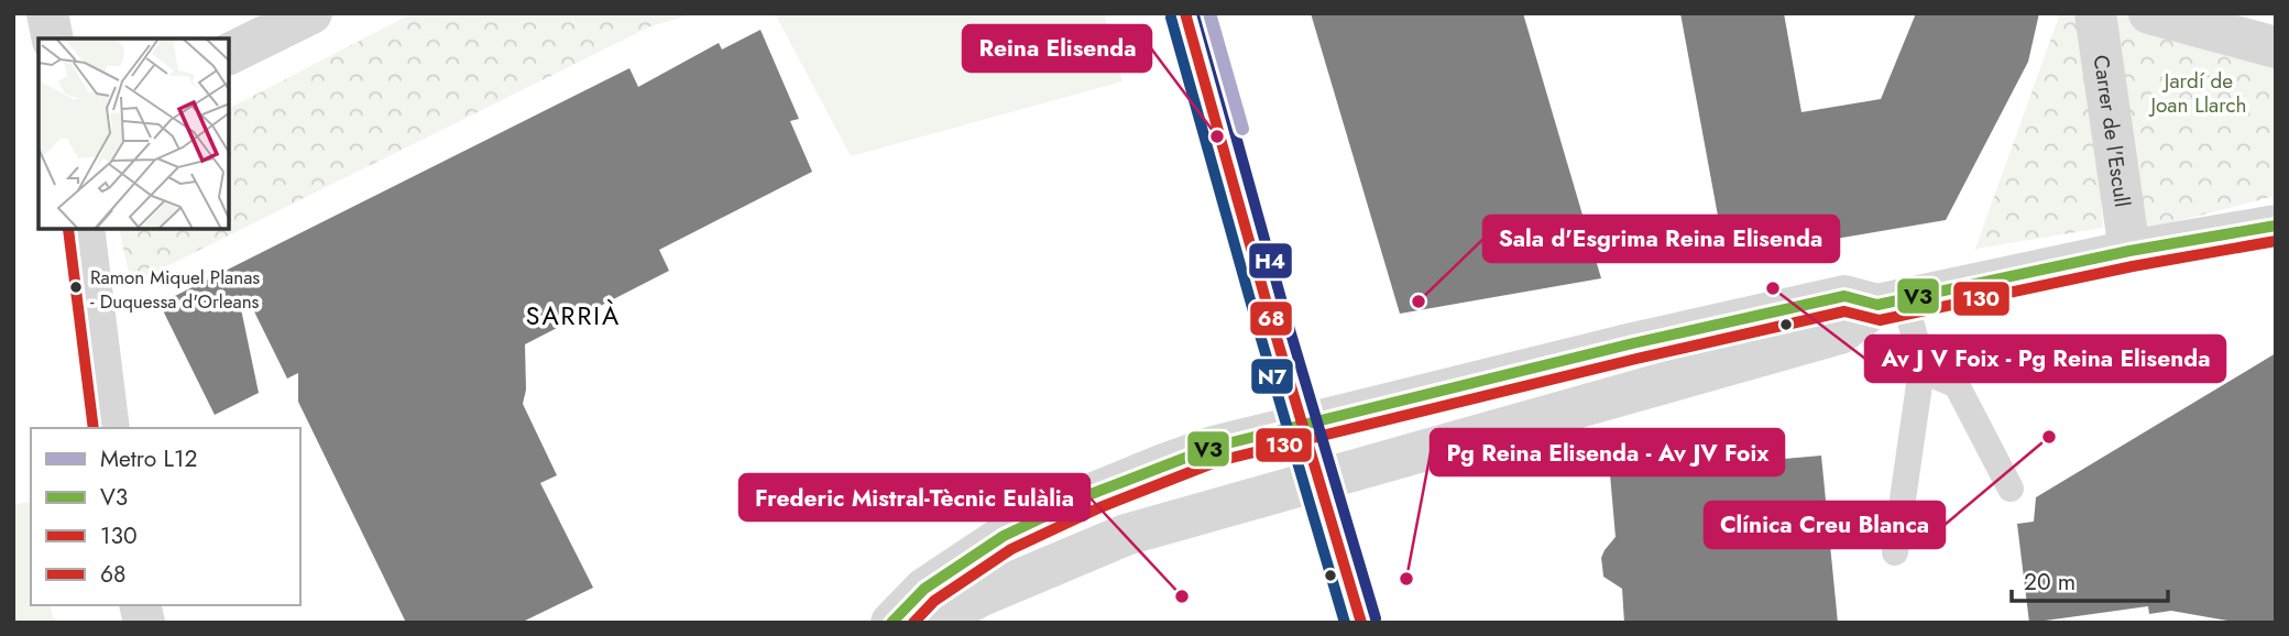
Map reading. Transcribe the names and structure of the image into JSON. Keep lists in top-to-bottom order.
{
  "streets": {
    "street": ["Carrer de l'Escull"]
  },
  "districts": ["SARRIÀ"],
  "parks": ["Jardí de Joan Llarch"],
  "places": [
    "Reina Elisenda",
    "Ramon Miquel Planas - Duquessa d'Orleans",
    "Av J V Foix - Pg Reina Elisenda",
    "Sala d'Esgrima Reina Elisenda",
    "Clínica Creu Blanca",
    "Pg Reina Elisenda - Av JV Foix",
    "Frederic Mistral-Tècnic Eulàlia"
  ],
  "lines": [
    "metro line L12",
    "transit line 68",
    "transit line H4",
    "transit line N7",
    "transit line V3",
    "transit line 130"
  ],
  "legend": [
    "Metro L12",
    "V3",
    "130",
    "68"
  ],
  "scale_bar": "20 m"
}
